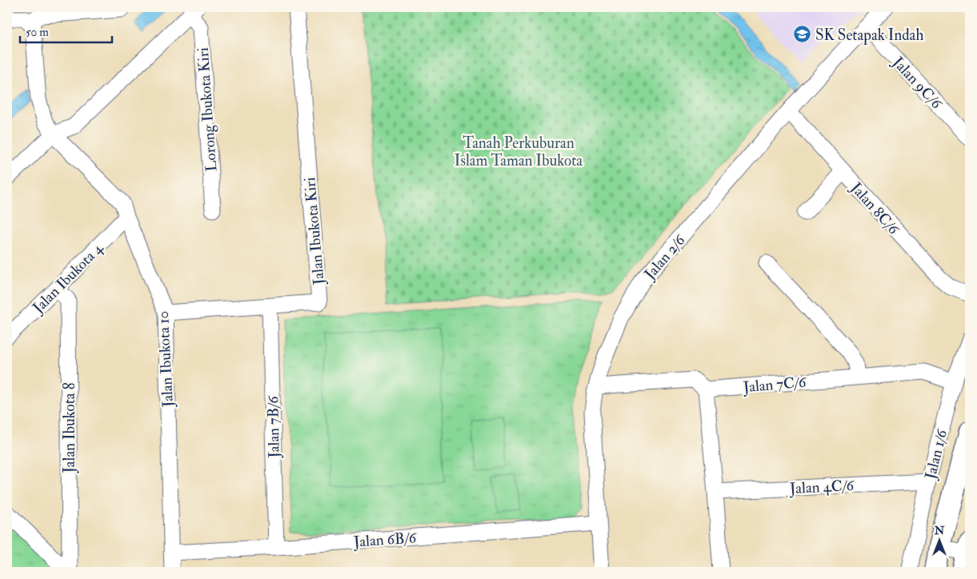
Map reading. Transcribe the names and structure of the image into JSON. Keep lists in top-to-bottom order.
{
  "streets": {
    "street": [
      "Jalan 9C/6",
      "Lorong Ibukota Kiri",
      "Jalan 8C/6",
      "Jalan Ibukota Kiri",
      "Jalan 2/6",
      "Jalan Ibukota 4",
      "Jalan Ibukota 10",
      "Jalan 7C/6",
      "Jalan 7B/6",
      "Jalan Ibukota 8",
      "Jalan 1/6",
      "Jalan 4C/6",
      "Jalan 6B/6"
    ]
  },
  "crossings": [
    ["Jalan 9C/6", "Jalan 2/6"],
    ["Jalan 8C/6", "Jalan 2/6"],
    ["Jalan Ibukota Kiri", "Jalan Ibukota 10"],
    ["Jalan Ibukota Kiri", "Jalan 7B/6"],
    ["Jalan 2/6", "Jalan 6B/6"],
    ["Jalan Ibukota 4", "Jalan Ibukota 10"],
    ["Jalan Ibukota 4", "Jalan Ibukota 8"],
    ["Jalan Ibukota 10", "Jalan 6B/6"],
    ["Jalan 7C/6", "Jalan 1/6"],
    ["Jalan 7B/6", "Jalan 6B/6"],
    ["Jalan 1/6", "Jalan 4C/6"]
  ],
  "parks": ["Tanah Perkuburan Islam Taman Ibukota"],
  "places": {
    "school or university": ["SK Setapak Indah"]
  },
  "scale_bar": "50 m",
  "north": "top"
}
